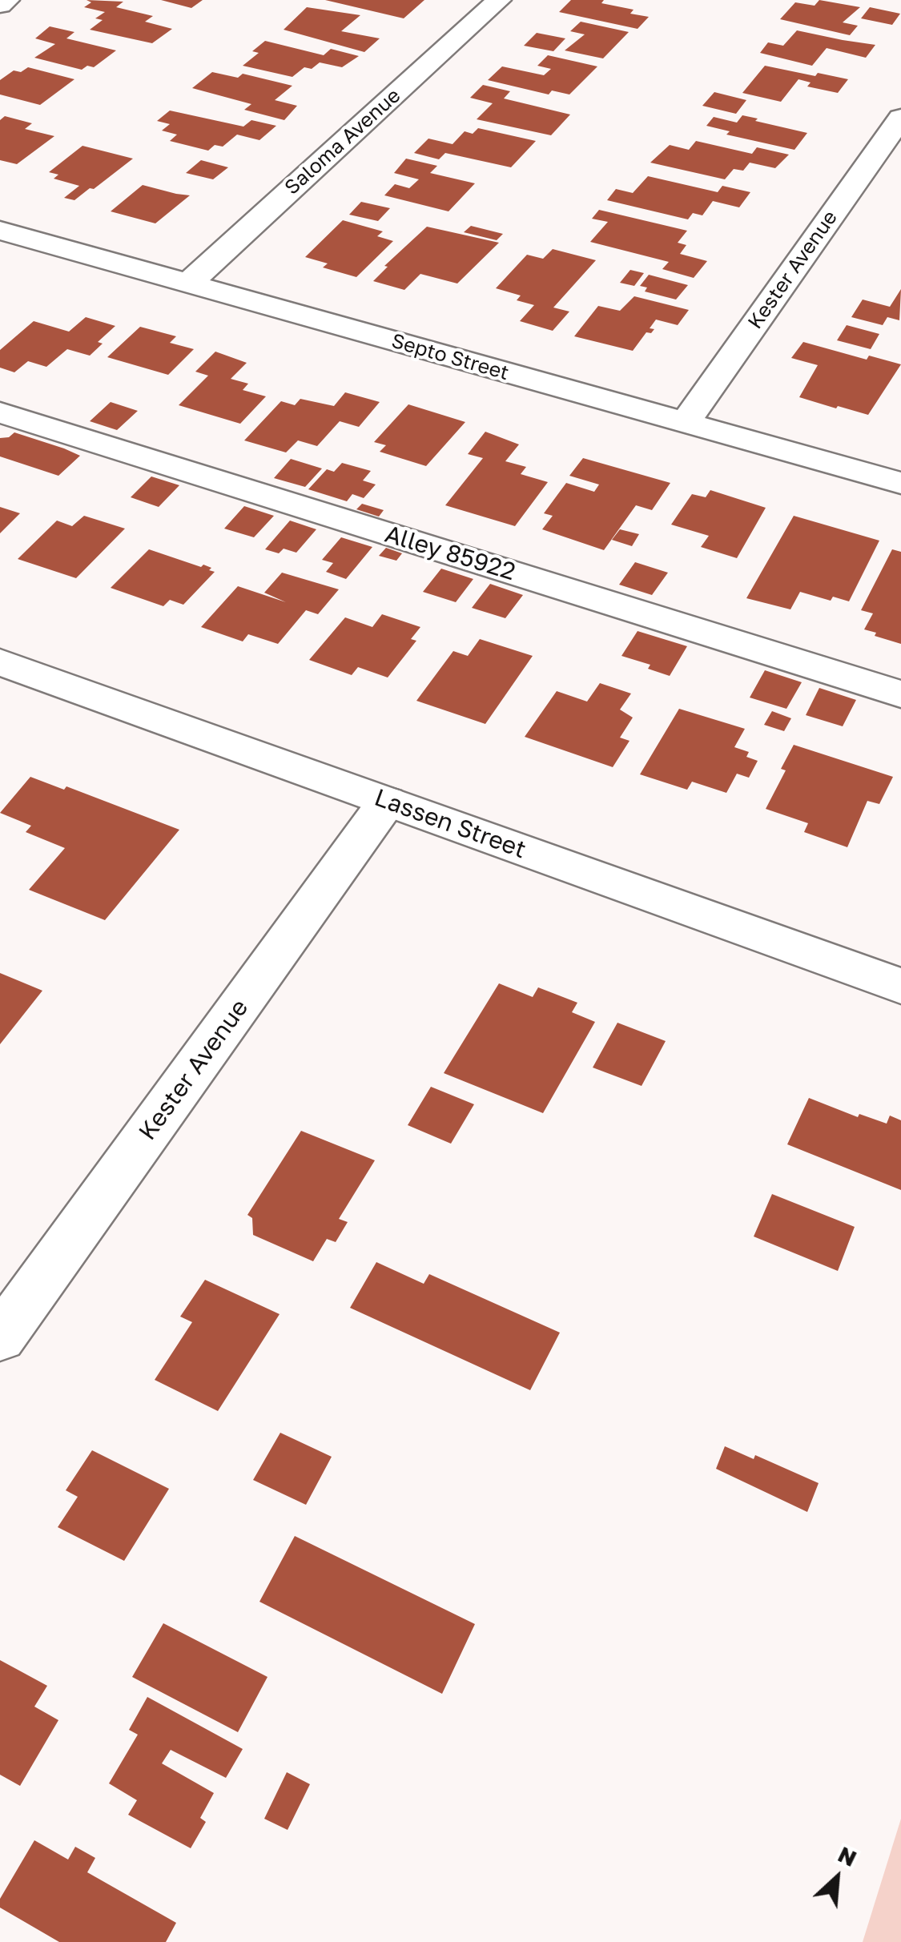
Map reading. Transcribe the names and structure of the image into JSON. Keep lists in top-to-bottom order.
{
  "streets": {
    "street": [
      "Saloma Avenue",
      "Kester Avenue",
      "Septo Street",
      "Alley 85922",
      "Lassen Street"
    ]
  },
  "crossings": [
    ["Saloma Avenue", "Septo Street"],
    ["Kester Avenue", "Septo Street"],
    ["Kester Avenue", "Lassen Street"]
  ],
  "north": "top right"
}
